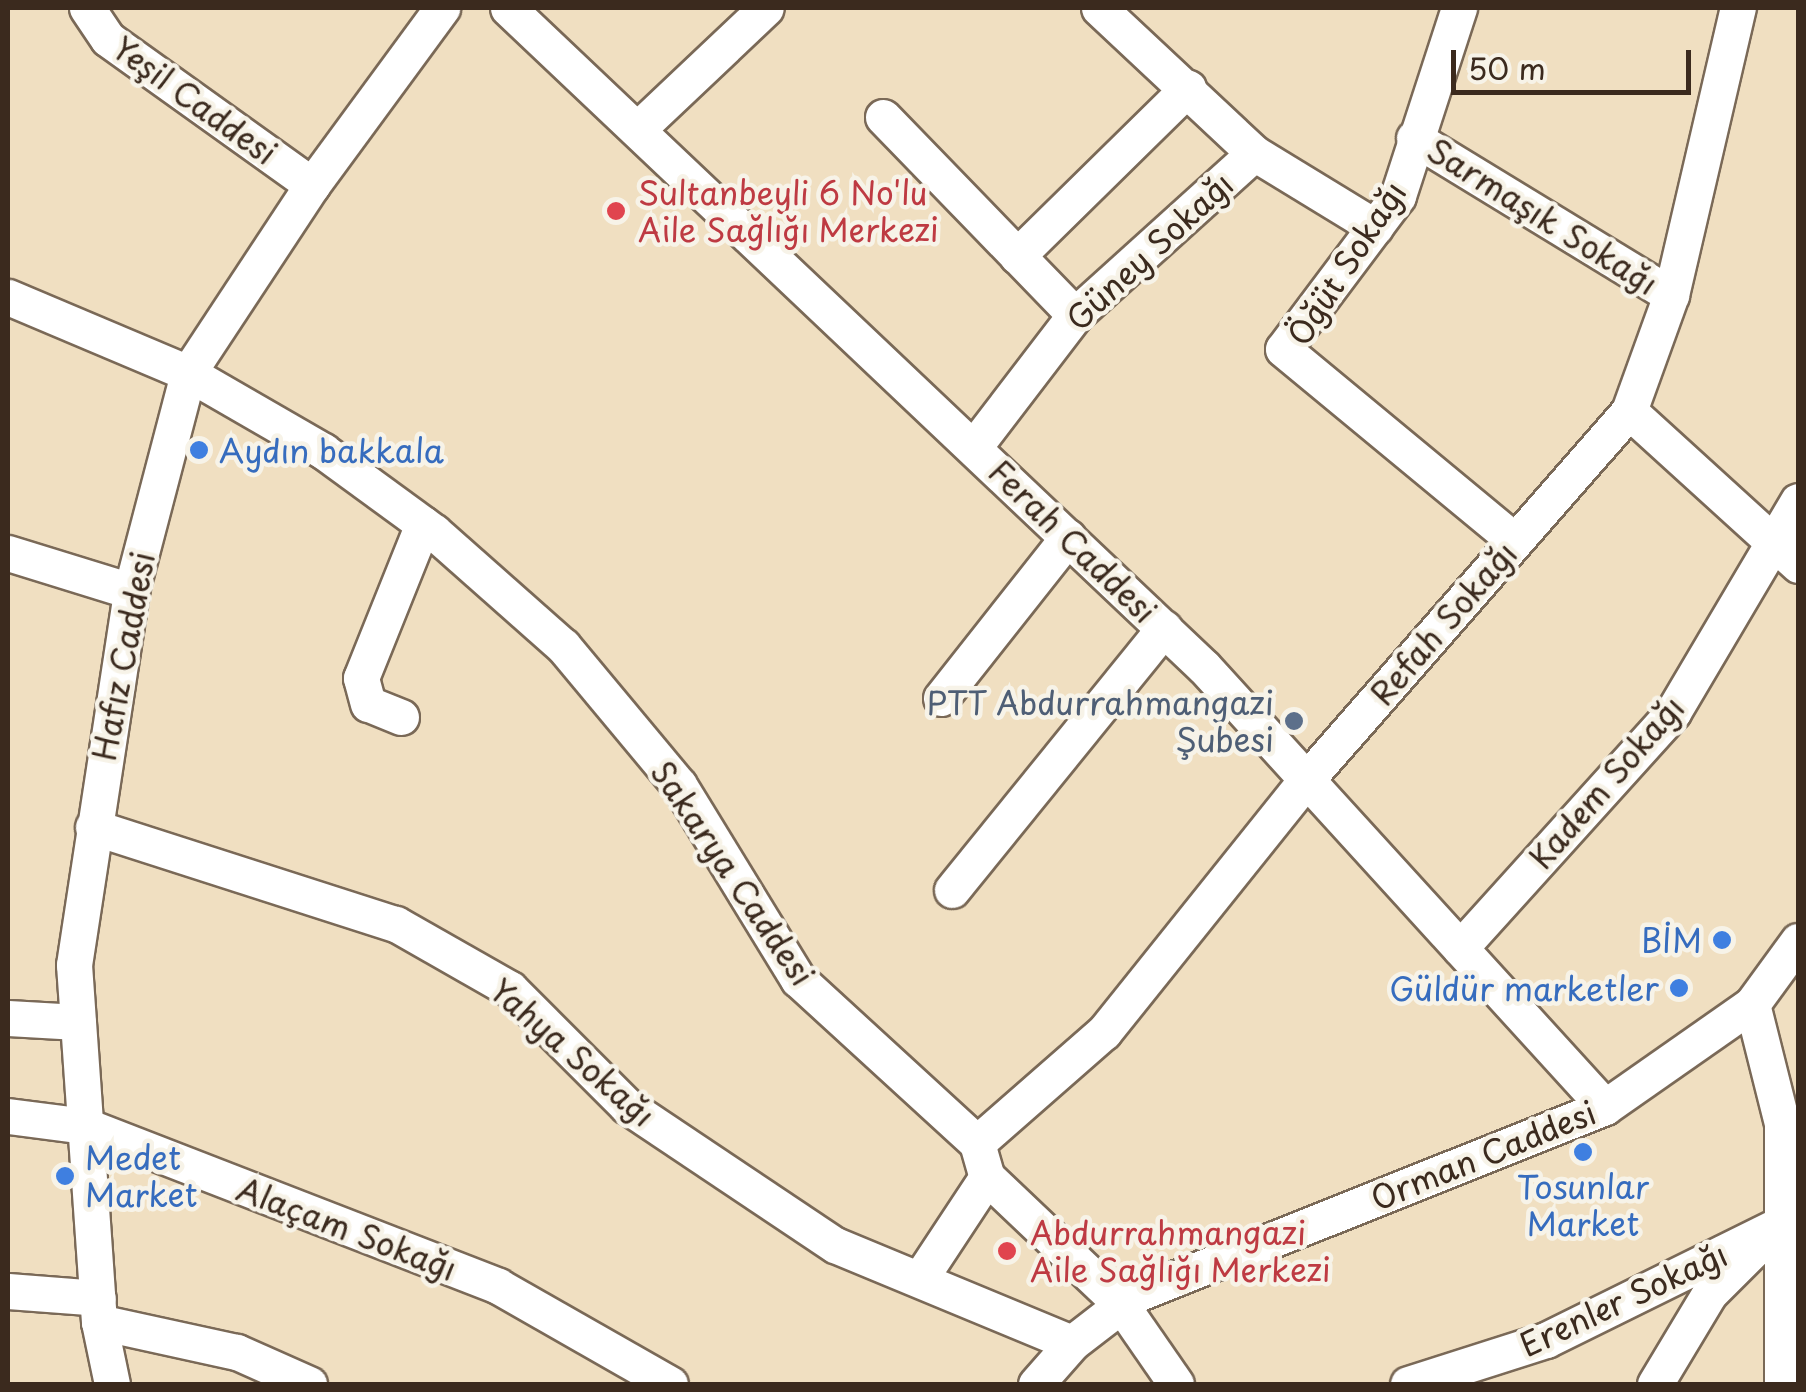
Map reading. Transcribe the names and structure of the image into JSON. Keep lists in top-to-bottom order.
{
  "streets": {
    "street": [
      "Yeşil Caddesi",
      "Sarmaşık Sokağı",
      "Güney Sokağı",
      "Öğüt Sokağı",
      "Ferah Caddesi",
      "Refah Sokağı",
      "Hafız Caddesi",
      "Kadem Sokağı",
      "Sakarya Caddesi",
      "Yahya Sokağı",
      "Orman Caddesi",
      "Alaçam Sokağı",
      "Erenler Sokağı"
    ]
  },
  "crossings": [
    ["Yeşil Caddesi", "Hafız Caddesi"],
    ["Sarmaşık Sokağı", "Öğüt Sokağı"],
    ["Sarmaşık Sokağı", "Refah Sokağı"],
    ["Güney Sokağı", "Ferah Caddesi"],
    ["Öğüt Sokağı", "Refah Sokağı"],
    ["Ferah Caddesi", "Refah Sokağı"],
    ["Ferah Caddesi", "Kadem Sokağı"],
    ["Ferah Caddesi", "Orman Caddesi"],
    ["Refah Sokağı", "Sakarya Caddesi"],
    ["Hafız Caddesi", "Sakarya Caddesi"],
    ["Hafız Caddesi", "Yahya Sokağı"],
    ["Hafız Caddesi", "Alaçam Sokağı"],
    ["Yahya Sokağı", "Orman Caddesi"]
  ],
  "places": [
    "Sultanbeyli 6 No'lu Aile Sağlığı Merkezi",
    "Aydın bakkala",
    "PTT Abdurrahmangazi Şubesi",
    "BİM",
    "Güldür marketler",
    "Tosunlar Market",
    "Medet Market",
    "Abdurrahmangazi Aile Sağlığı Merkezi"
  ],
  "scale_bar": "50 m"
}
